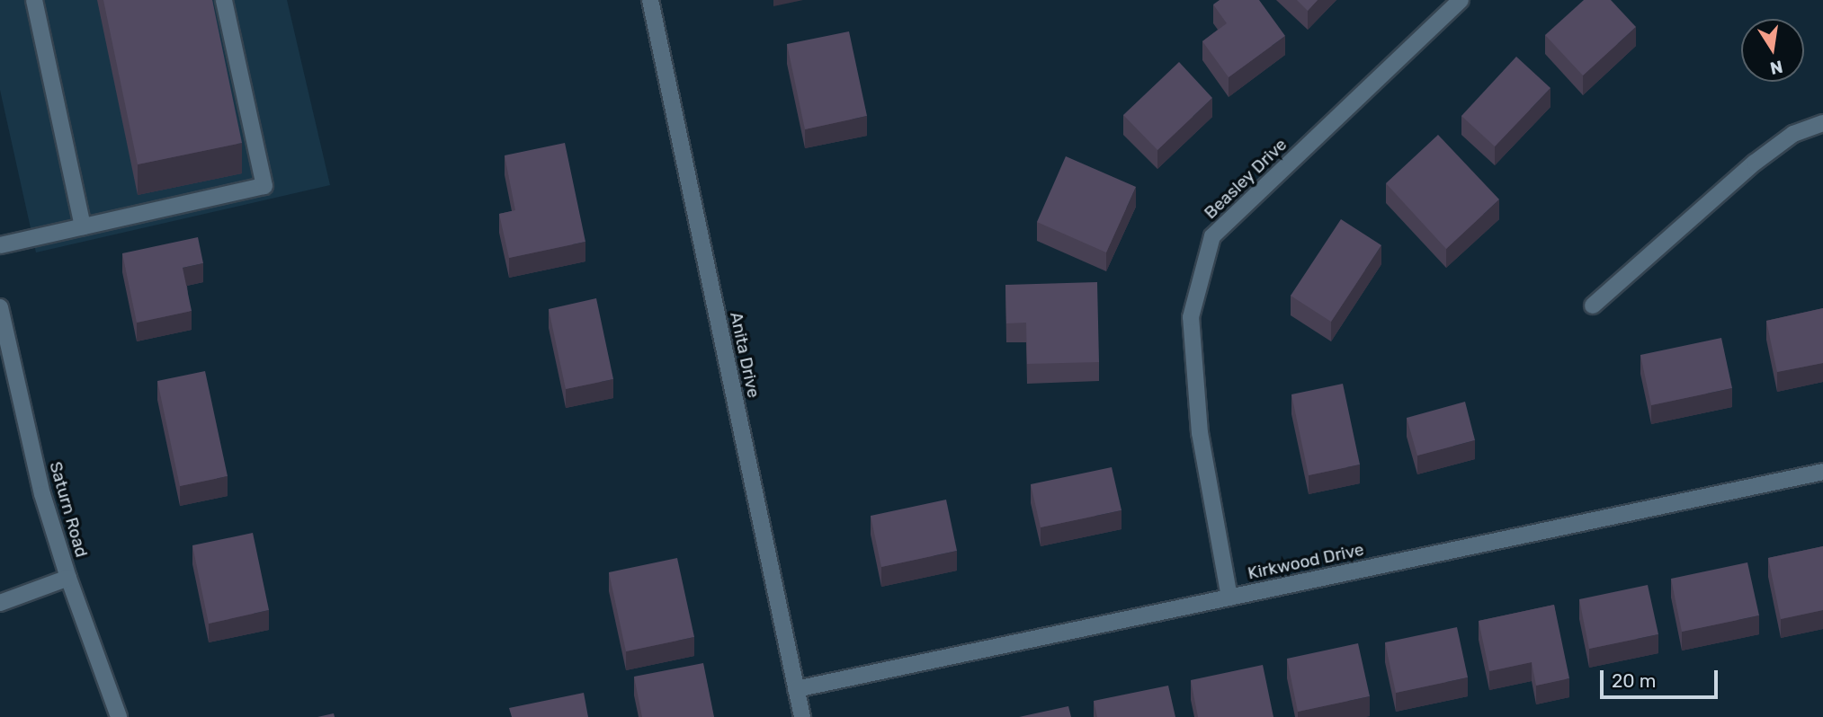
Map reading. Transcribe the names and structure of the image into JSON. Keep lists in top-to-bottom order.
{
  "streets": {
    "street": [
      "Beasley Drive",
      "Anita Drive",
      "Saturn Road",
      "Kirkwood Drive"
    ]
  },
  "crossings": [
    ["Beasley Drive", "Kirkwood Drive"],
    ["Anita Drive", "Kirkwood Drive"]
  ],
  "scale_bar": "20 m",
  "north": "bottom"
}
